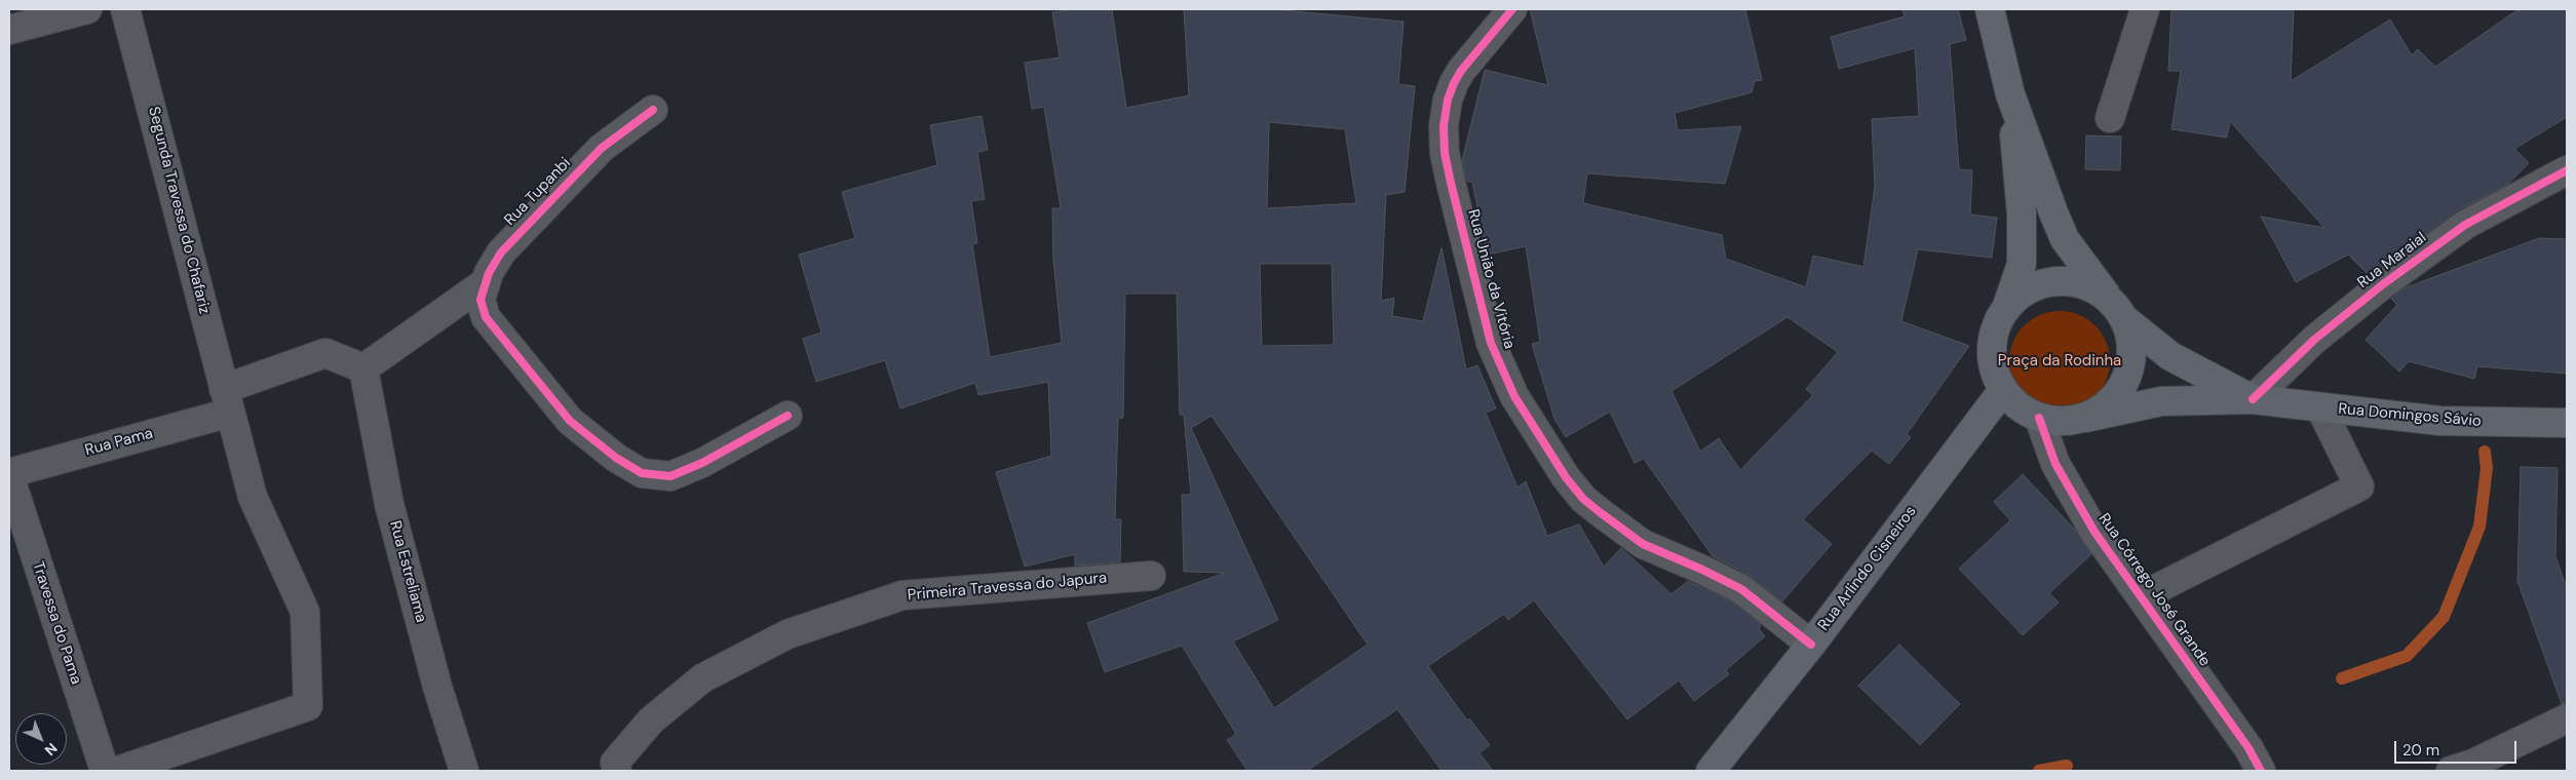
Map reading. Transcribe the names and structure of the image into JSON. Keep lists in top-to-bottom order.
{
  "streets": {
    "main road": ["Rua Domingos Sávio", "Rua Arlindo Cisneiros"],
    "street": [
      "Rua Tupanbi",
      "Segunda Travessa do Chafariz",
      "Rua Maraial",
      "Rua União da Vitória",
      "Rua Pama",
      "Rua Estreliama",
      "Primeira Travessa do Japura",
      "Rua Córrego José Grande",
      "Travessa do Pama"
    ]
  },
  "crossings": [
    ["Segunda Travessa do Chafariz", "Rua Pama"],
    ["Rua Maraial", "Rua Domingos Sávio"],
    ["Rua União da Vitória", "Rua Arlindo Cisneiros"],
    ["Rua Domingos Sávio", "Rua Arlindo Cisneiros"],
    ["Rua Domingos Sávio", "Rua Córrego José Grande"],
    ["Rua Pama", "Rua Estreliama"],
    ["Rua Pama", "Travessa do Pama"],
    ["Rua Arlindo Cisneiros", "Rua Córrego José Grande"]
  ],
  "parks": ["Praça da Rodinha"],
  "scale_bar": "20 m",
  "north": "bottom right"
}
